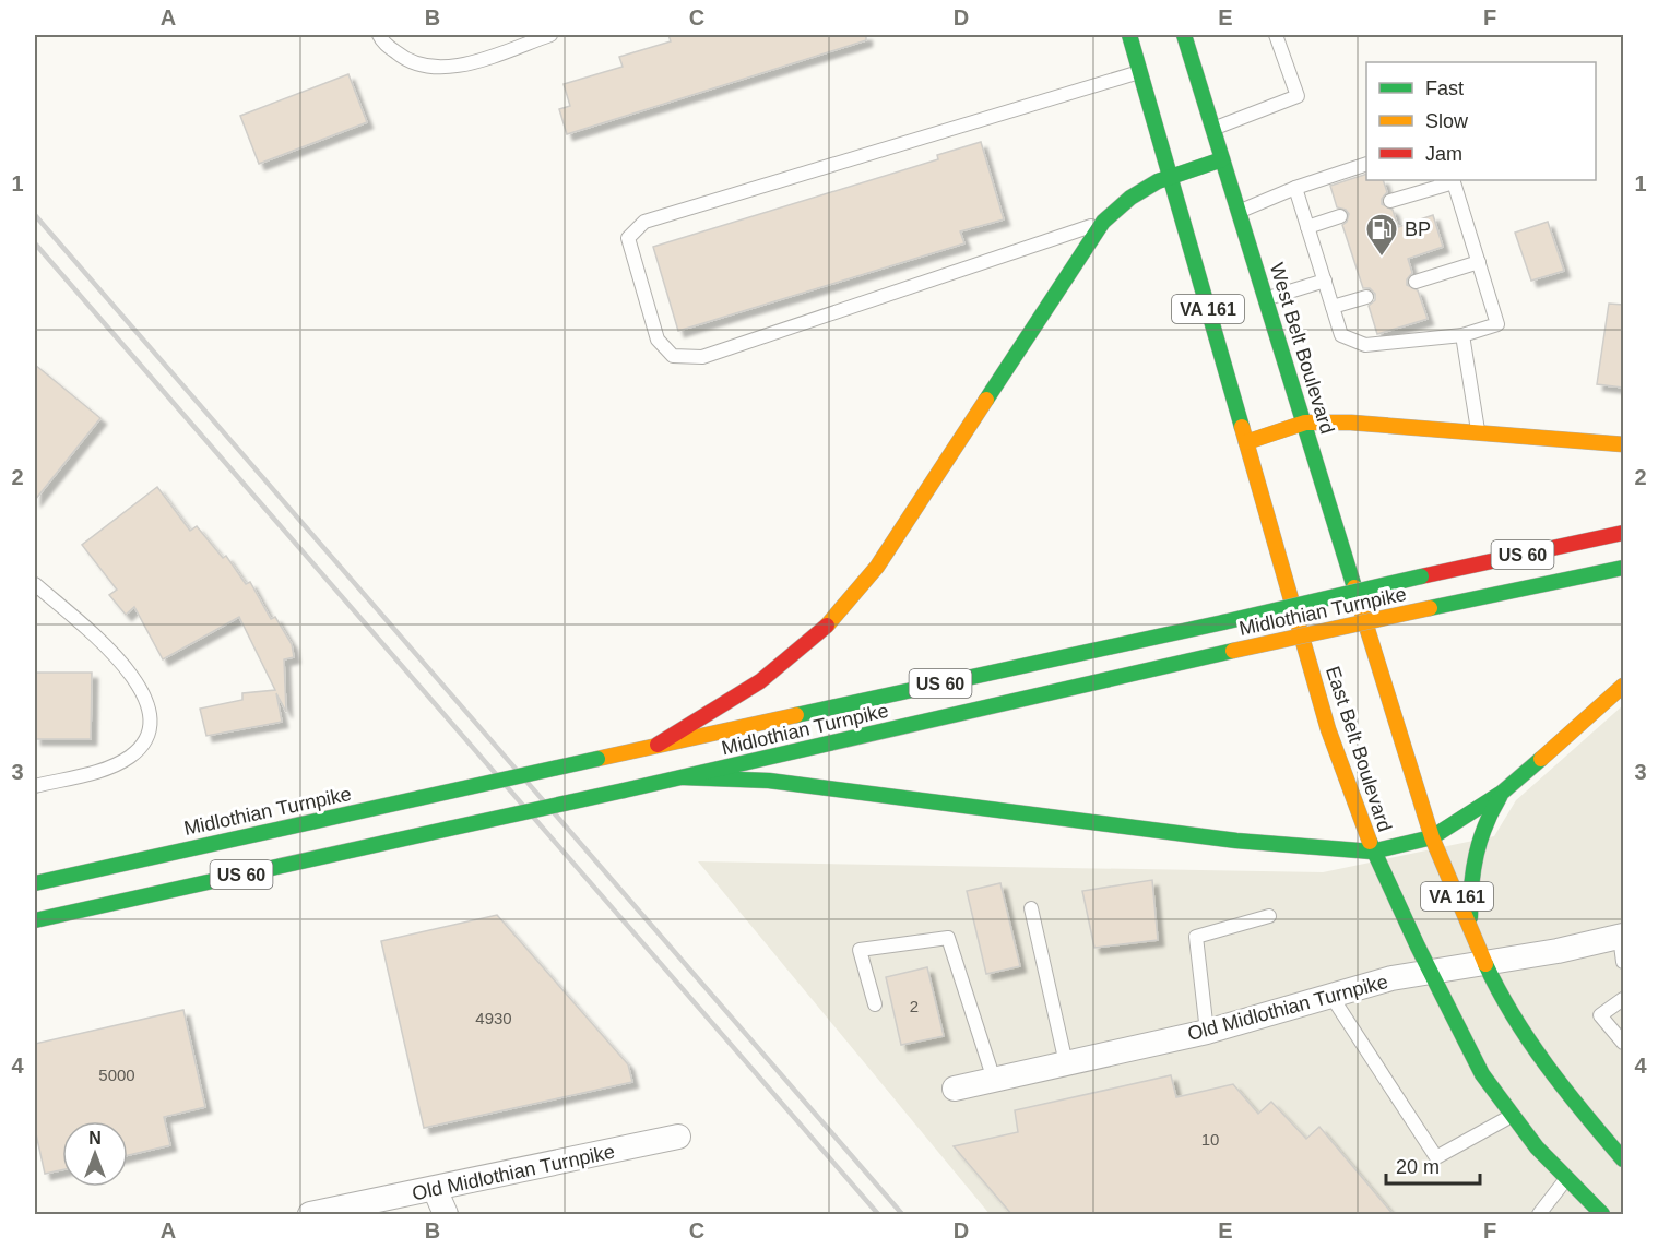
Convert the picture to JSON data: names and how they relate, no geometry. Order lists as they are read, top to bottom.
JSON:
{
  "streets": {
    "main road": [
      "VA 161",
      "West Belt Boulevard",
      "US 60",
      "Midlothian Turnpike",
      "East Belt Boulevard"
    ],
    "street": ["Old Midlothian Turnpike"]
  },
  "crossings": [
    ["VA 161", "West Belt Boulevard"],
    ["VA 161", "East Belt Boulevard"],
    ["VA 161", "Old Midlothian Turnpike"],
    ["East Belt Boulevard", "Old Midlothian Turnpike"]
  ],
  "places": {
    "fuel station": ["BP"]
  },
  "house_numbers": [
    "2",
    "4930",
    "5000",
    "10"
  ],
  "legend": ["Fast", "Slow", "Jam"],
  "scale_bar": "20 m",
  "north": "top",
  "grid": {
    "columns": [
      "A",
      "B",
      "C",
      "D",
      "E",
      "F"
    ],
    "rows": [
      "1",
      "2",
      "3",
      "4"
    ]
  }
}
